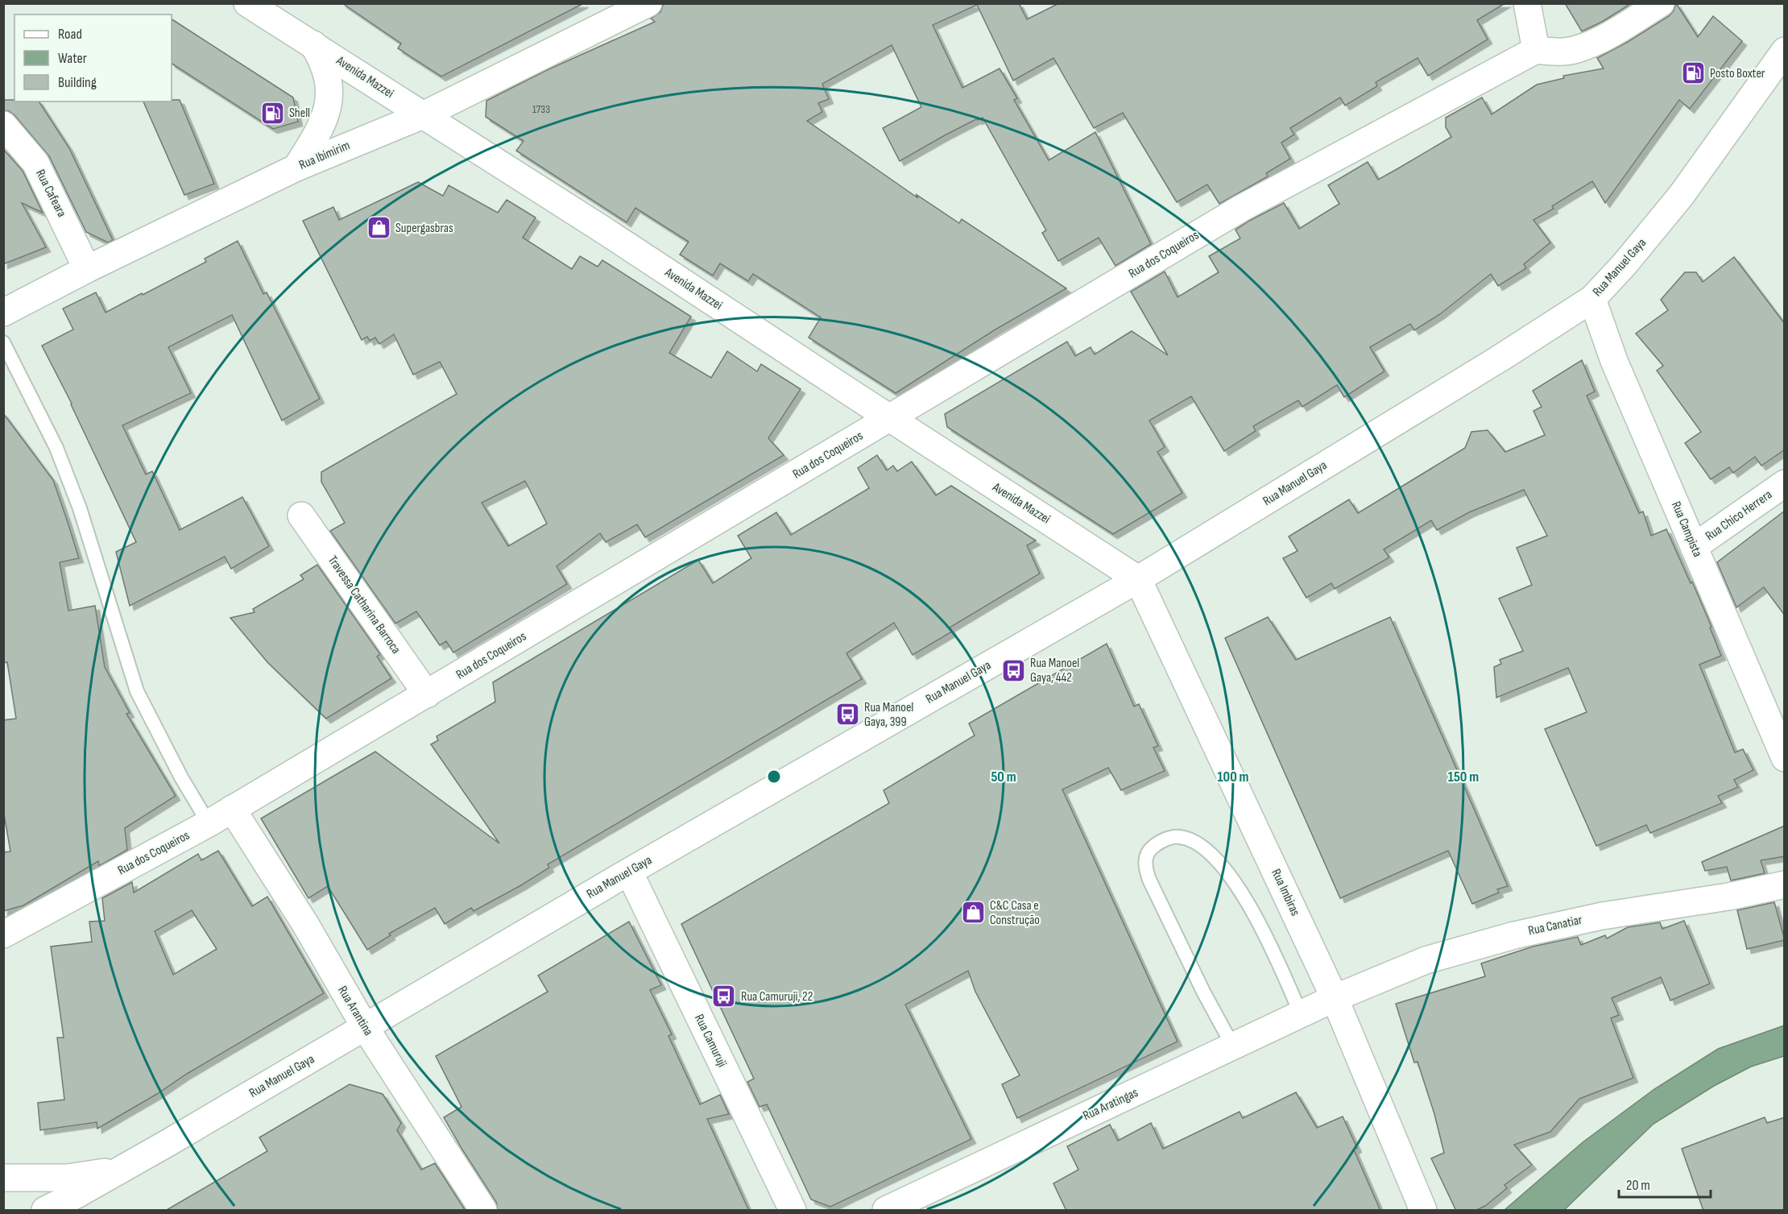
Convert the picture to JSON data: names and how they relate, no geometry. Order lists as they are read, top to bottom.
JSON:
{
  "streets": {
    "street": [
      "Avenida Mazzei",
      "Rua Ibimirim",
      "Rua Cafeara",
      "Rua dos Coqueiros",
      "Rua Manuel Gaya",
      "Rua Chico Herrera",
      "Rua Campista",
      "Travessa Catharina Barroca",
      "Rua Imbiras",
      "Rua Canatiar",
      "Rua Arantina",
      "Rua Camuruji",
      "Rua Aratingas"
    ]
  },
  "crossings": [
    ["Avenida Mazzei", "Rua Ibimirim"],
    ["Avenida Mazzei", "Rua dos Coqueiros"],
    ["Avenida Mazzei", "Rua Manuel Gaya"],
    ["Avenida Mazzei", "Rua Imbiras"],
    ["Rua Ibimirim", "Rua Cafeara"],
    ["Rua dos Coqueiros", "Travessa Catharina Barroca"],
    ["Rua dos Coqueiros", "Rua Arantina"],
    ["Rua Manuel Gaya", "Rua Campista"],
    ["Rua Manuel Gaya", "Rua Imbiras"],
    ["Rua Manuel Gaya", "Rua Arantina"],
    ["Rua Manuel Gaya", "Rua Camuruji"],
    ["Rua Chico Herrera", "Rua Campista"],
    ["Rua Imbiras", "Rua Canatiar"],
    ["Rua Imbiras", "Rua Aratingas"],
    ["Rua Canatiar", "Rua Aratingas"]
  ],
  "places": {
    "fuel station": ["Posto Boxter", "Shell"],
    "shop": ["Supergasbras", "C&C Casa e Construção"],
    "bus stop": ["Rua Manoel Gaya, 442", "Rua Manoel Gaya, 399", "Rua Camuruji, 22"]
  },
  "house_numbers": ["1733"],
  "legend": ["Road", "Water", "Building"],
  "scale_bar": "20 m",
  "rings": ["50 m", "100 m", "150 m"]
}
